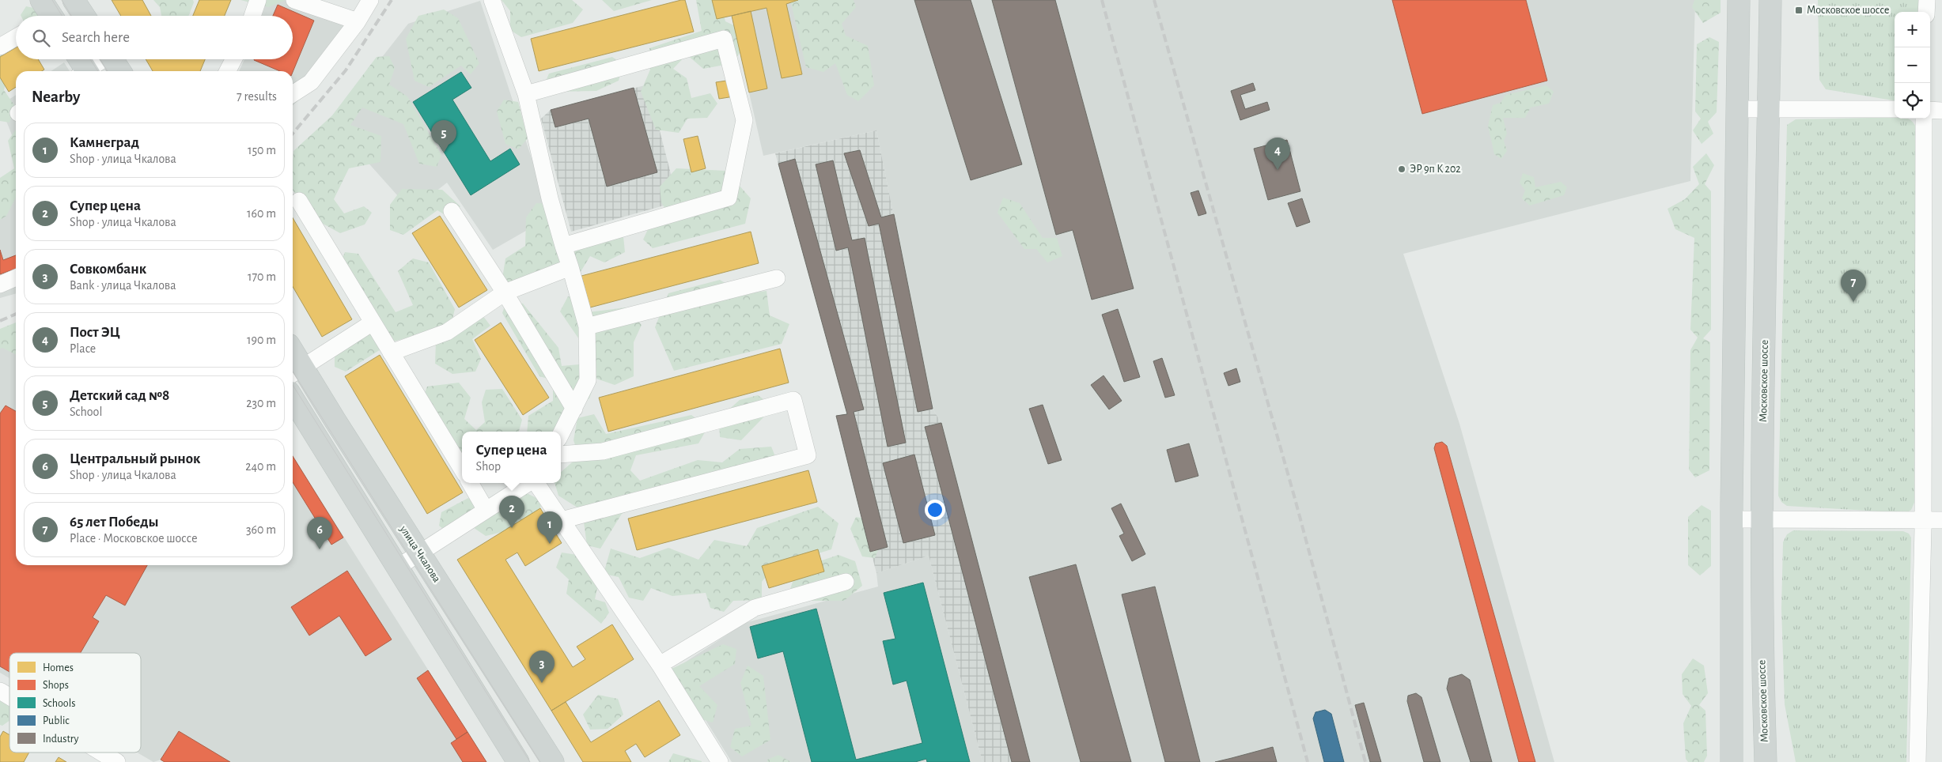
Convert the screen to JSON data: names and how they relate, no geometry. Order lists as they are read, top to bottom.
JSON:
{
  "streets": {
    "main road": ["Московское шоссе", "улица Чкалова"]
  },
  "places": {
    "transit": ["Московское шоссе"],
    "other": ["ЭР 9п К 202"]
  },
  "legend": [
    "Homes",
    "Shops",
    "Schools",
    "Public",
    "Industry"
  ],
  "page": {
    "map_buttons": ["+", "−"],
    "search": "Search here",
    "heading": ["Nearby", "7 results"],
    "pins": [
      "5",
      "4",
      "7",
      "2",
      "1",
      "6",
      "3"
    ],
    "list": [
      {
        "mark": "1",
        "name": "Камнеград",
        "note": "Shop · улица Чкалова",
        "value": "150 m"
      },
      {
        "mark": "2",
        "name": "Супер цена",
        "note": "Shop · улица Чкалова",
        "value": "160 m"
      },
      {
        "mark": "3",
        "name": "Совкомбанк",
        "note": "Bank · улица Чкалова",
        "value": "170 m"
      },
      {
        "mark": "4",
        "name": "Пост ЭЦ",
        "note": "Place",
        "value": "190 m"
      },
      {
        "mark": "5",
        "name": "Детский сад №8",
        "note": "School",
        "value": "230 m"
      },
      {
        "mark": "6",
        "name": "Центральный рынок",
        "note": "Shop · улица Чкалова",
        "value": "240 m"
      },
      {
        "mark": "7",
        "name": "65 лет Победы",
        "note": "Place · Московское шоссе",
        "value": "360 m"
      }
    ],
    "popup": ["Супер цена", "Shop"]
  }
}
